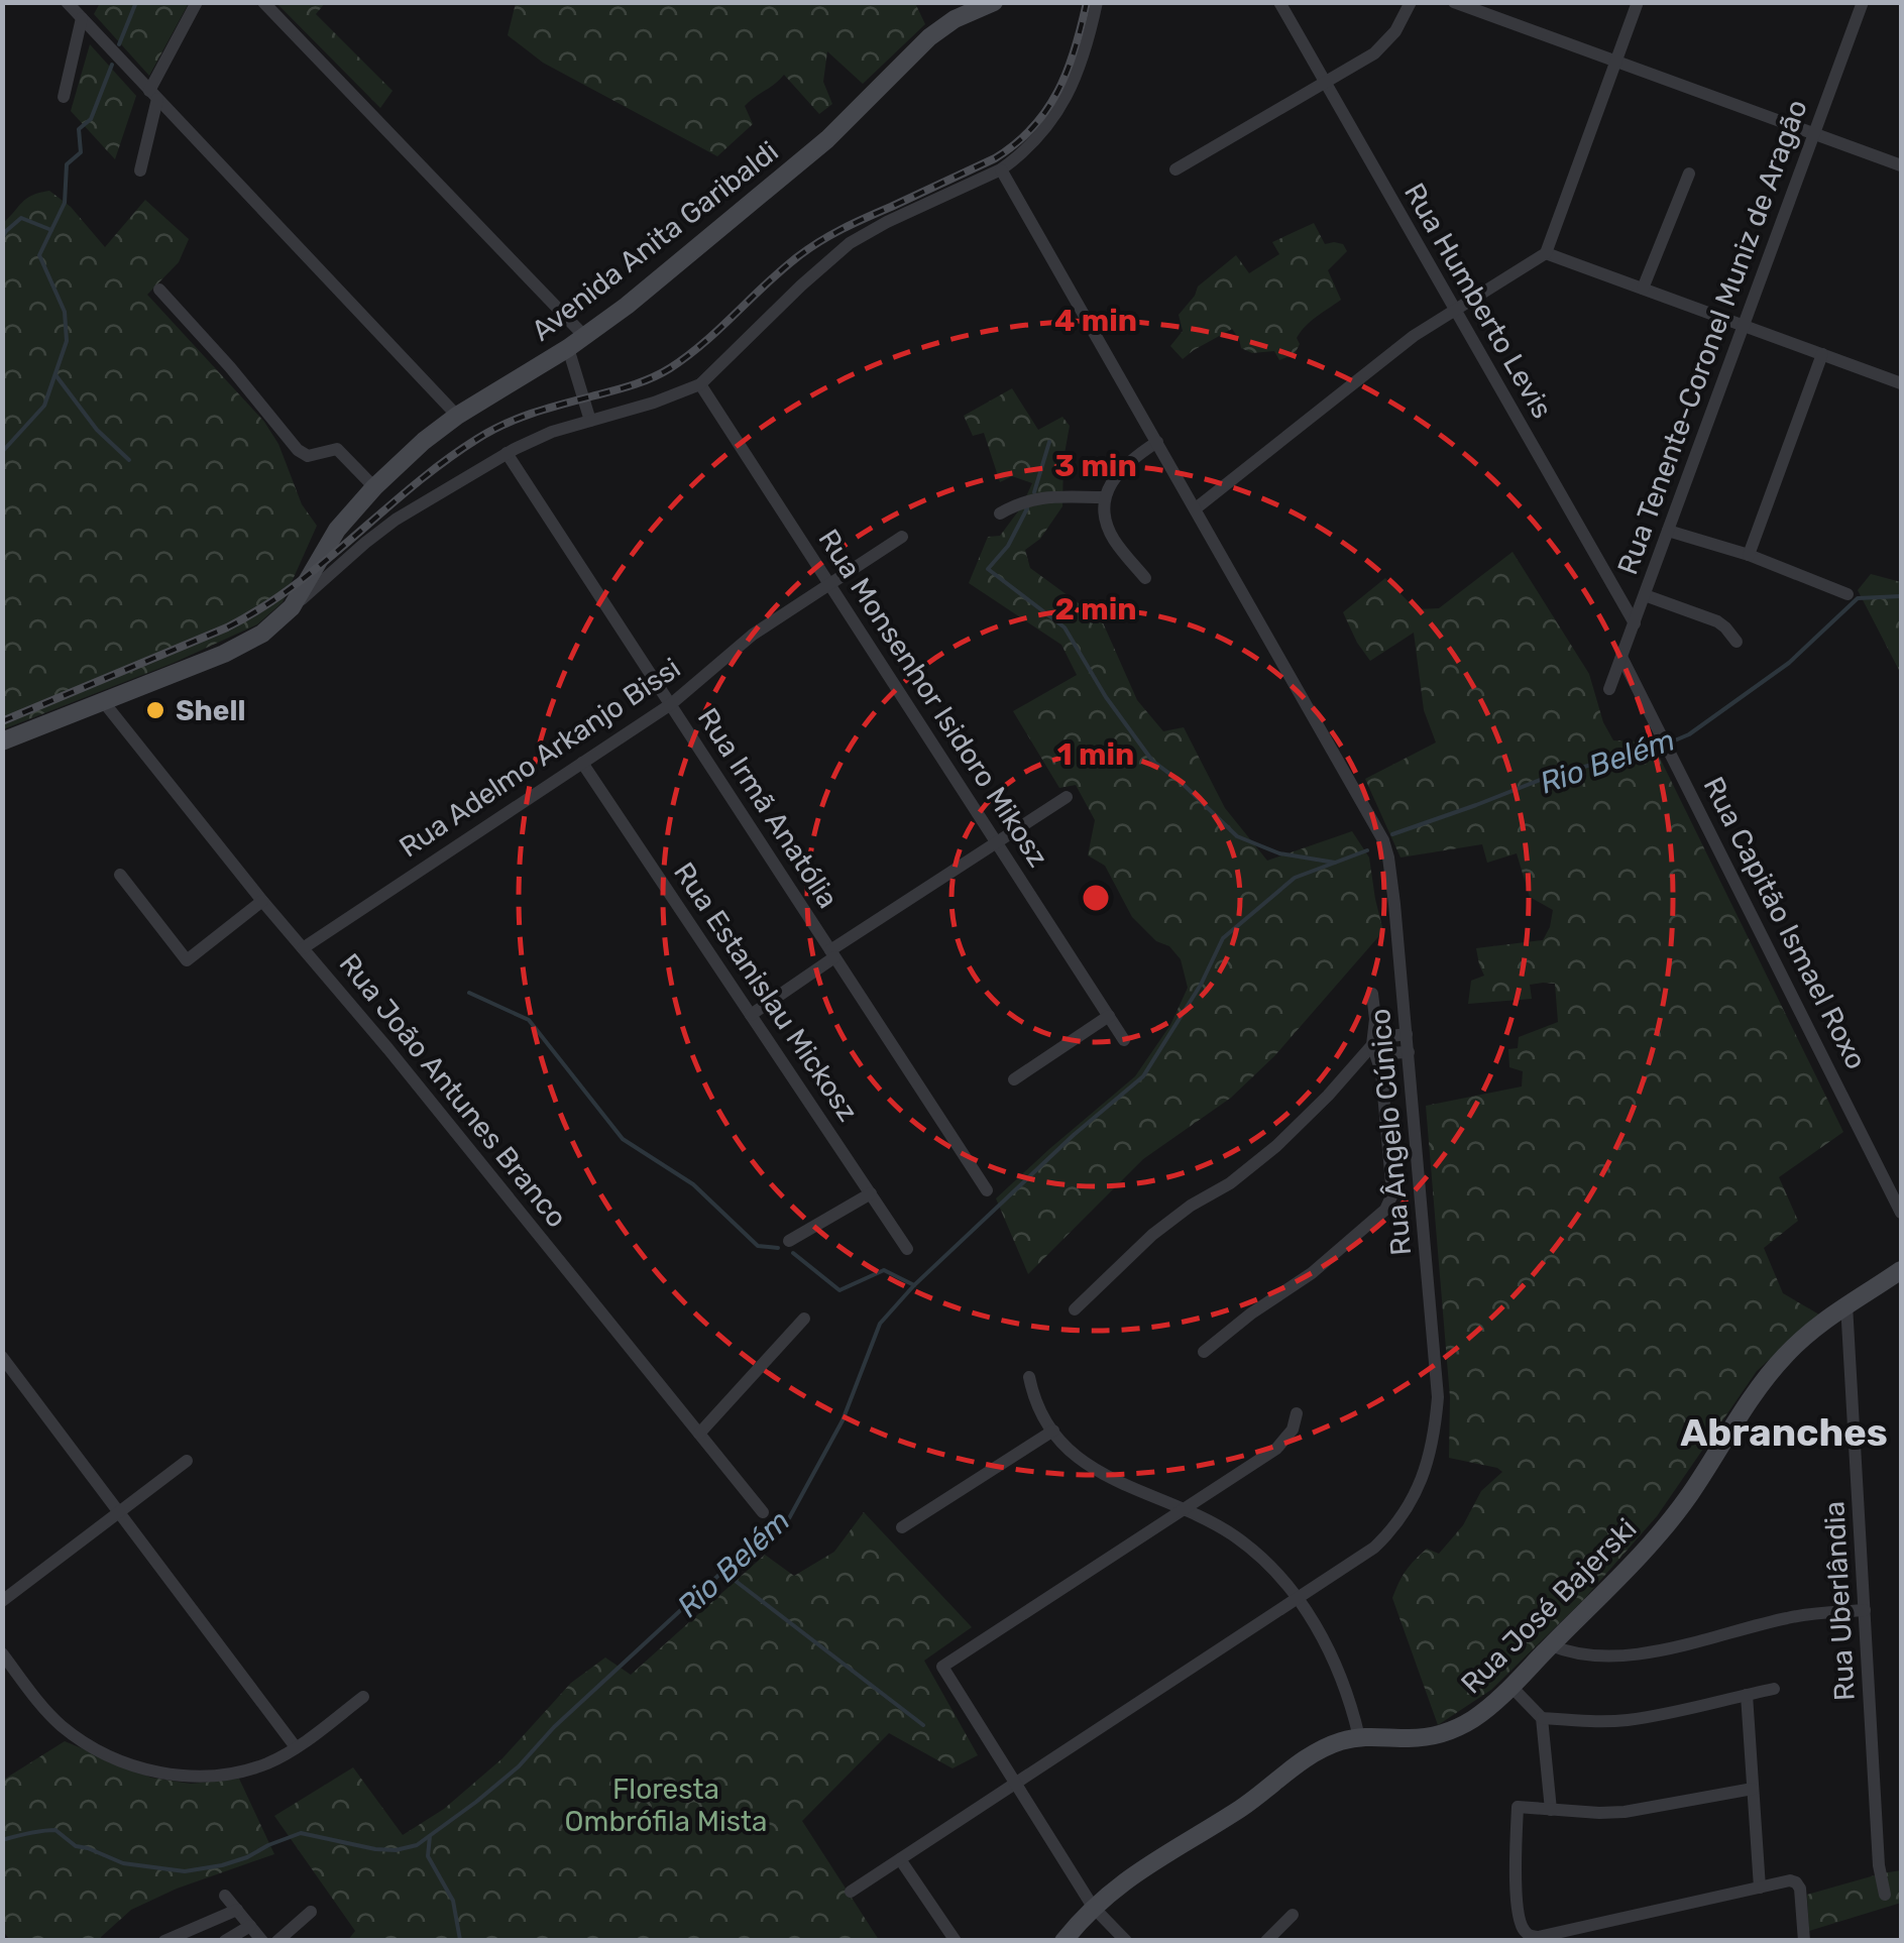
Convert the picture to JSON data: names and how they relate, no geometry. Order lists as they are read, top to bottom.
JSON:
{
  "streets": {
    "main road": ["Avenida Anita Garibaldi", "Rua José Bajerski"],
    "street": [
      "Rua Humberto Levis",
      "Rua Tenente-Coronel Muniz de Aragão",
      "Rua Monsenhor Isidoro Mikosz",
      "Rua Adelmo Arkanjo Bissi",
      "Rua Irmã Anatólia",
      "Rua Capitão Ismael Roxo",
      "Rua Estanislau Mickosz",
      "Rua João Antunes Branco",
      "Rua Ângelo Cúnico",
      "Rua Uberlândia"
    ]
  },
  "crossings": [
    ["Avenida Anita Garibaldi", "Rua João Antunes Branco"],
    ["Rua Humberto Levis", "Rua Tenente-Coronel Muniz de Aragão"],
    ["Rua Tenente-Coronel Muniz de Aragão", "Rua Capitão Ismael Roxo"],
    ["Rua Monsenhor Isidoro Mikosz", "Rua Adelmo Arkanjo Bissi"],
    ["Rua Adelmo Arkanjo Bissi", "Rua Irmã Anatólia"],
    ["Rua Adelmo Arkanjo Bissi", "Rua Estanislau Mickosz"],
    ["Rua Adelmo Arkanjo Bissi", "Rua João Antunes Branco"],
    ["Rua Uberlândia", "Rua José Bajerski"]
  ],
  "districts": ["Abranches"],
  "water": ["Rio Belém"],
  "parks": ["Floresta Ombrófila Mista"],
  "places": ["Shell"],
  "rings": [
    "4 min",
    "3 min",
    "2 min",
    "1 min"
  ]
}
